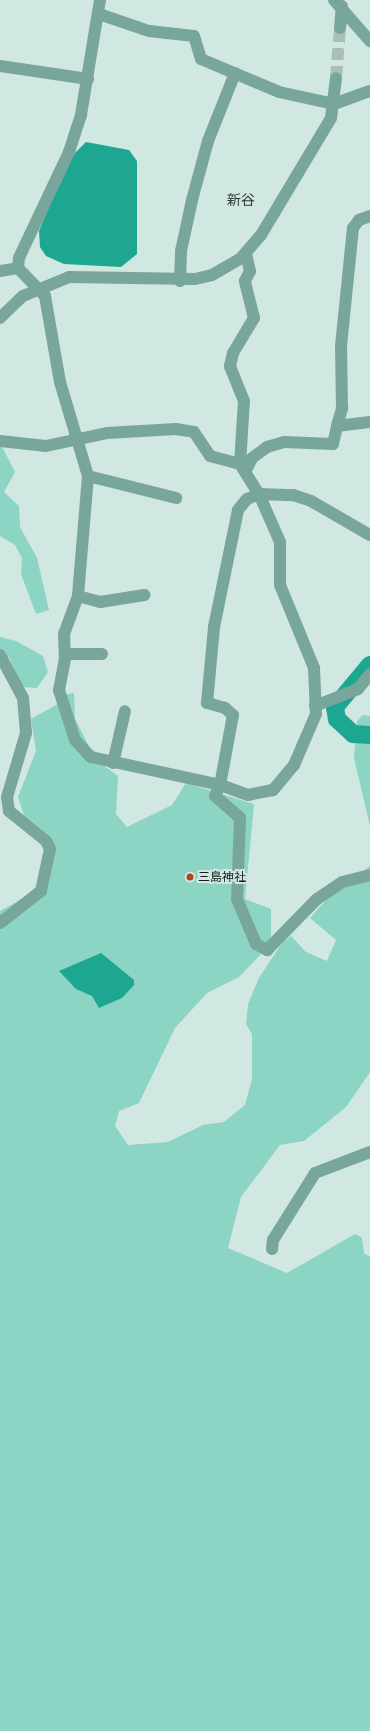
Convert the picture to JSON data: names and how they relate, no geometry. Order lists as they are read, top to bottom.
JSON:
{
  "districts": ["新谷"],
  "places": ["三島神社"]
}
